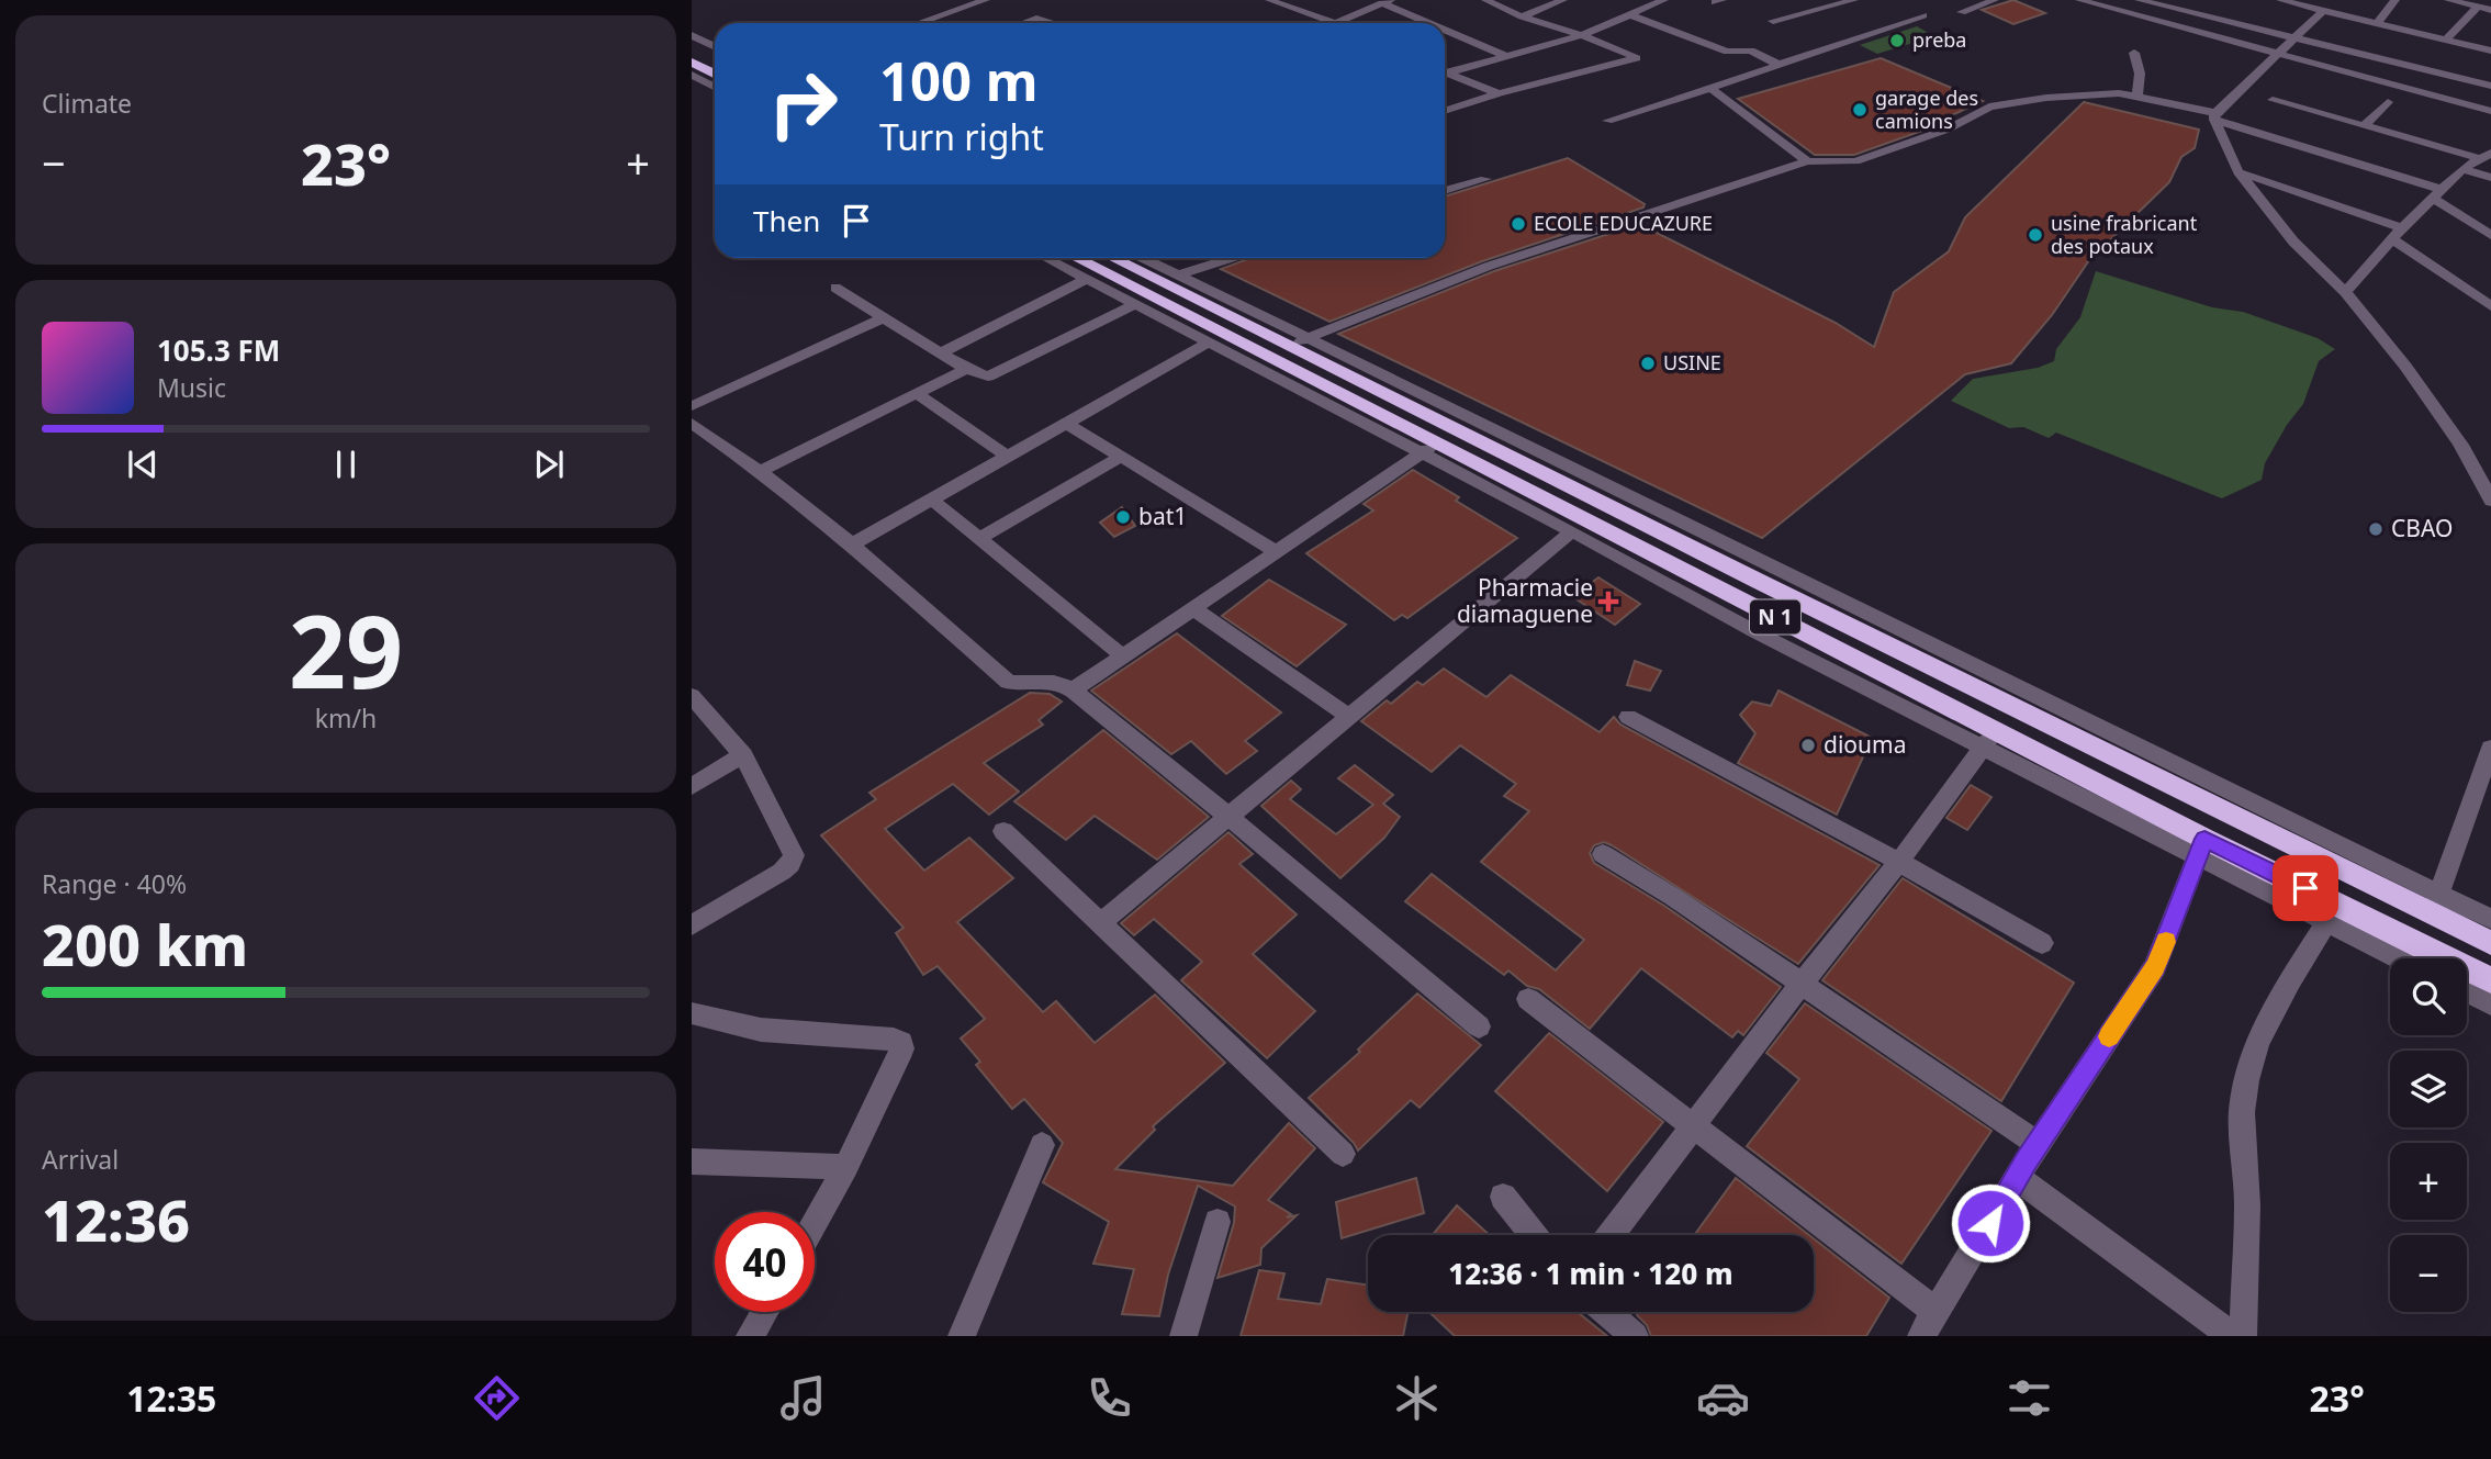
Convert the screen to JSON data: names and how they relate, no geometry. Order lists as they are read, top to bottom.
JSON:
{
  "streets": {
    "highway": ["N 1"]
  },
  "places": {
    "other": [
      "preba",
      "garage des camions",
      "ECOLE EDUCAZURE",
      "usine frabricant des potaux",
      "USINE",
      "bat1",
      "CBAO",
      "diouma"
    ],
    "health": ["Pharmacie diamaguene"]
  },
  "page": {
    "tile": [
      "Climate",
      ["29", "km/h"],
      ["Range · 40%", "200 km"],
      ["Arrival", "12:36"]
    ],
    "turn": ["100 m", "Turn right"],
    "heat": ["−", "23°", "+"],
    "then": "Then",
    "song": ["105.3 FM", "Music"],
    "map_buttons": ["+", "−"],
    "limit": "40",
    "trip": "12:36 · 1 min · 120 m",
    "tabs": ["12:35", "23°"]
  }
}
